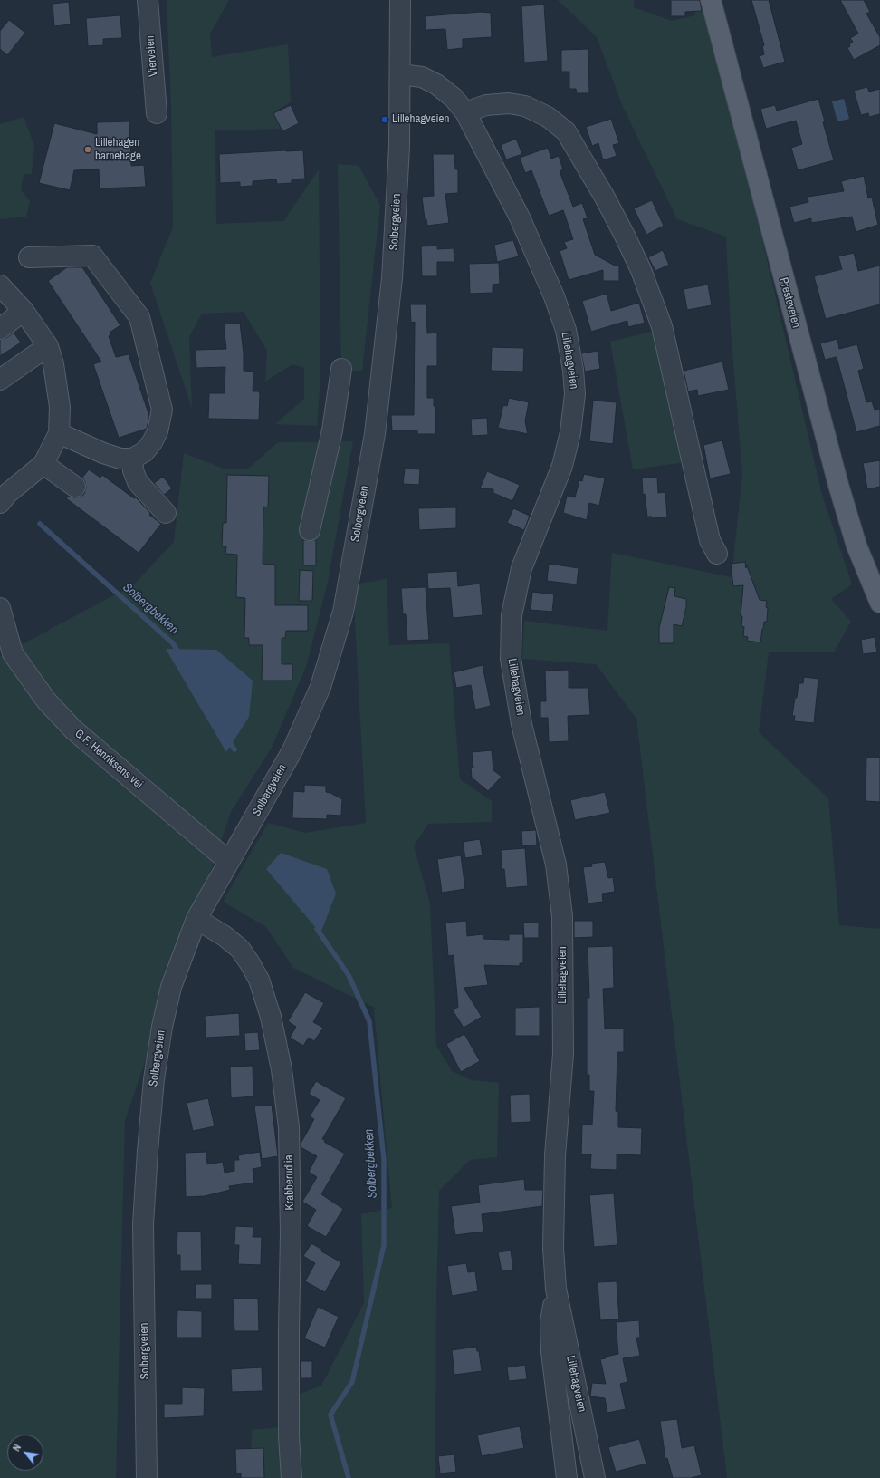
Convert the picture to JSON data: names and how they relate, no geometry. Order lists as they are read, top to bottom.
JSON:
{
  "streets": {
    "main road": ["Presteveien"],
    "street": [
      "Vierveien",
      "Solbergveien",
      "Lillehagveien",
      "G.F. Henriksens vei",
      "Krabberudlia"
    ]
  },
  "crossings": [
    ["Solbergveien", "Lillehagveien"],
    ["Solbergveien", "G.F. Henriksens vei"],
    ["Solbergveien", "Krabberudlia"]
  ],
  "water": ["Solbergbekken"],
  "places": ["Lillehagveien", "Lillehagen barnehage"],
  "north": "top left"
}
